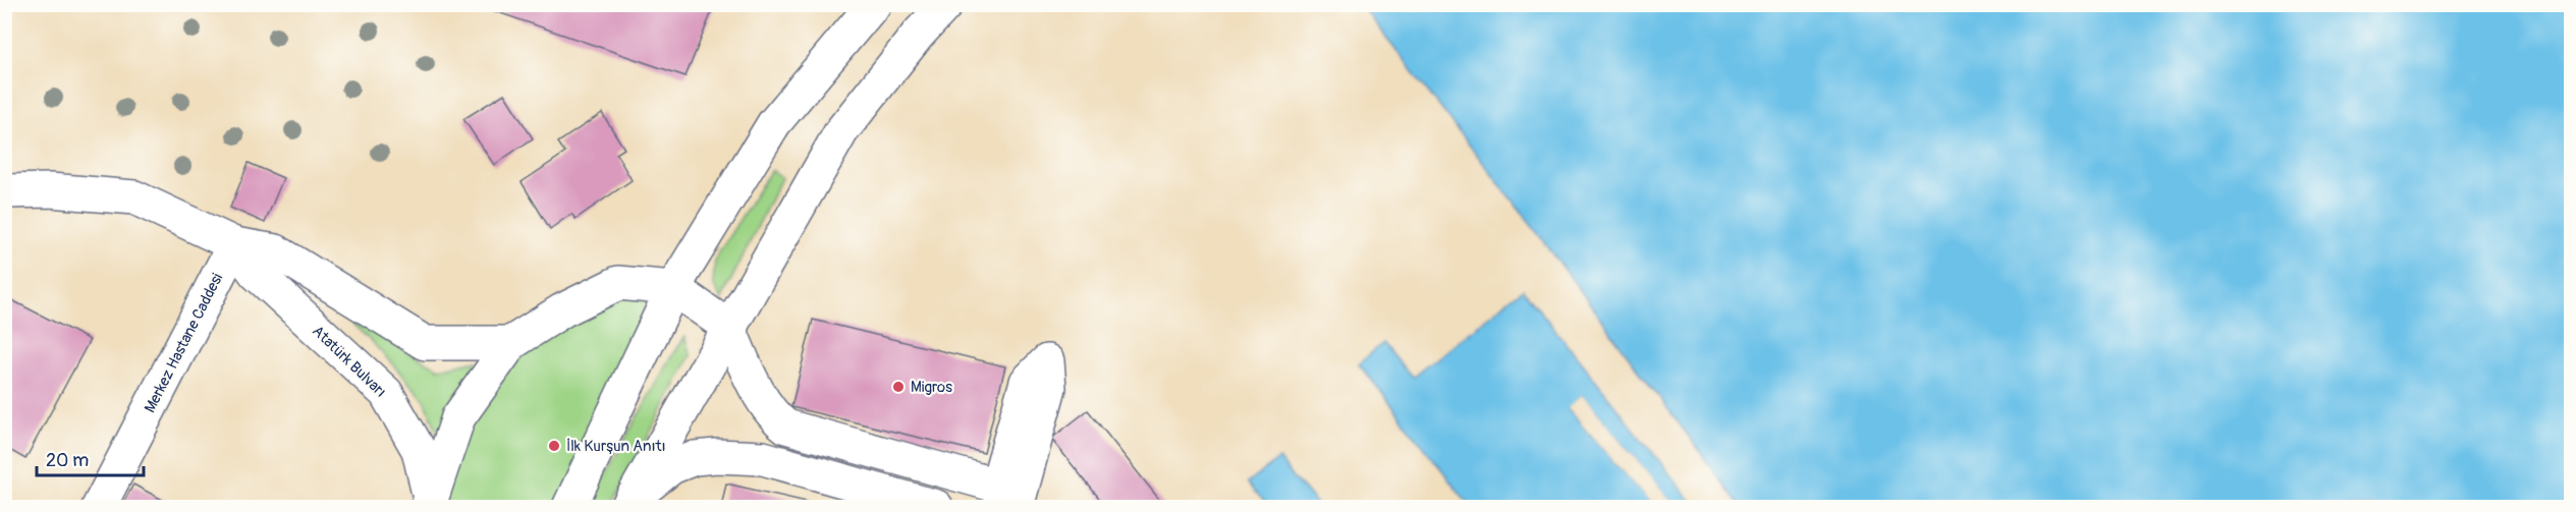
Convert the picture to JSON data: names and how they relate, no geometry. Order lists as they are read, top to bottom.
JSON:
{
  "streets": {
    "main road": ["Merkez Hastane Caddesi", "Atatürk Bulvarı"]
  },
  "crossings": [
    ["Merkez Hastane Caddesi", "Atatürk Bulvarı"]
  ],
  "places": ["Migros", "İlk Kurşun Anıtı"],
  "scale_bar": "20 m"
}
